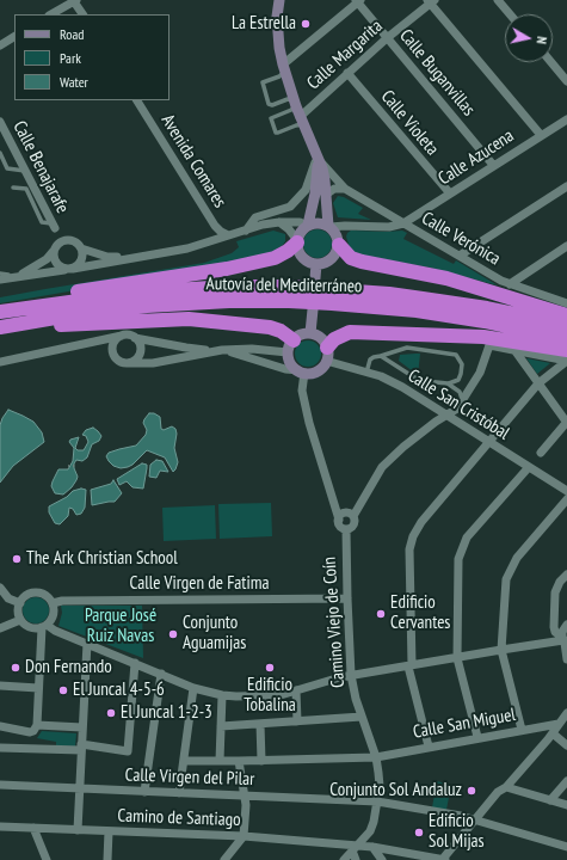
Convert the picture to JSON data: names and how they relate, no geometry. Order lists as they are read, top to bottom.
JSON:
{
  "streets": {
    "highway": ["Autovía del Mediterráneo"],
    "street": [
      "Calle Margarita",
      "Calle Buganvillas",
      "Calle Violeta",
      "Calle Azucena",
      "Avenida Comares",
      "Calle Benajarafe",
      "Calle Verónica",
      "Calle San Cristóbal",
      "Calle Virgen de Fatima",
      "Camino Viejo de Coín",
      "Calle San Miguel",
      "Calle Virgen del Pilar",
      "Camino de Santiago"
    ]
  },
  "crossings": [
    ["Calle Margarita", "Calle Buganvillas"],
    ["Calle Margarita", "Calle Violeta"],
    ["Calle Buganvillas", "Calle Azucena"],
    ["Calle Violeta", "Calle Azucena"],
    ["Calle Azucena", "Calle Verónica"],
    ["Calle Virgen de Fatima", "Camino Viejo de Coín"],
    ["Camino Viejo de Coín", "Calle San Miguel"],
    ["Camino Viejo de Coín", "Calle Virgen del Pilar"],
    ["Camino Viejo de Coín", "Camino de Santiago"]
  ],
  "parks": ["Parque José Ruiz Navas"],
  "places": [
    "La Estrella",
    "The Ark Christian School",
    "Edificio Cervantes",
    "Conjunto Aguamijas",
    "Don Fernando",
    "Edificio Tobalina",
    "El Juncal 4-5-6",
    "El Juncal 1-2-3",
    "Conjunto Sol Andaluz",
    "Edificio Sol Mijas"
  ],
  "legend": ["Road", "Park", "Water"],
  "north": "right"
}
